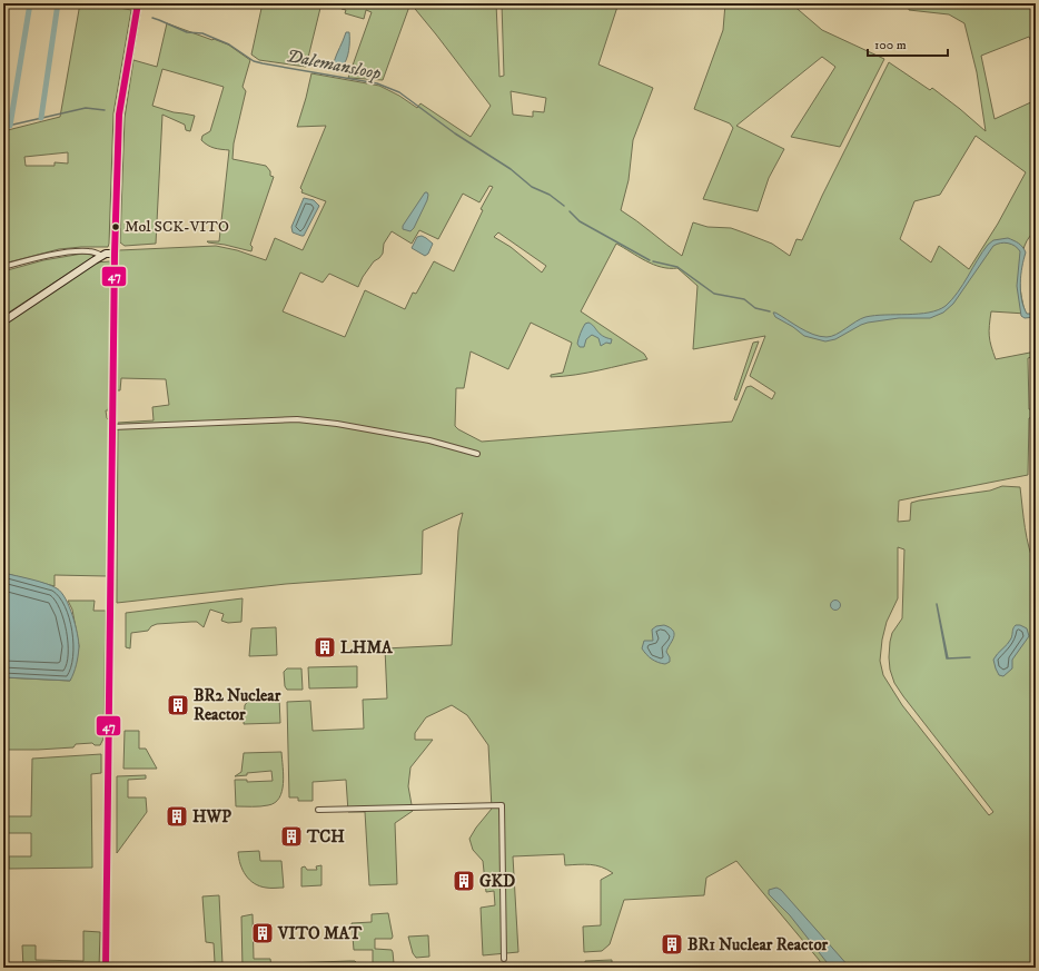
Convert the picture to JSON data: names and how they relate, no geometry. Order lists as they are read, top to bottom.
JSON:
{
  "water": ["Dalemansloop"],
  "places": {
    "other": ["Mol SCK-VITO"],
    "building": [
      "LHMA",
      "BR2 Nuclear Reactor",
      "HWP",
      "TCH",
      "GKD",
      "VITO MAT",
      "BR1 Nuclear Reactor"
    ]
  },
  "lines": ["transit line 47"],
  "scale_bar": "100 m"
}
